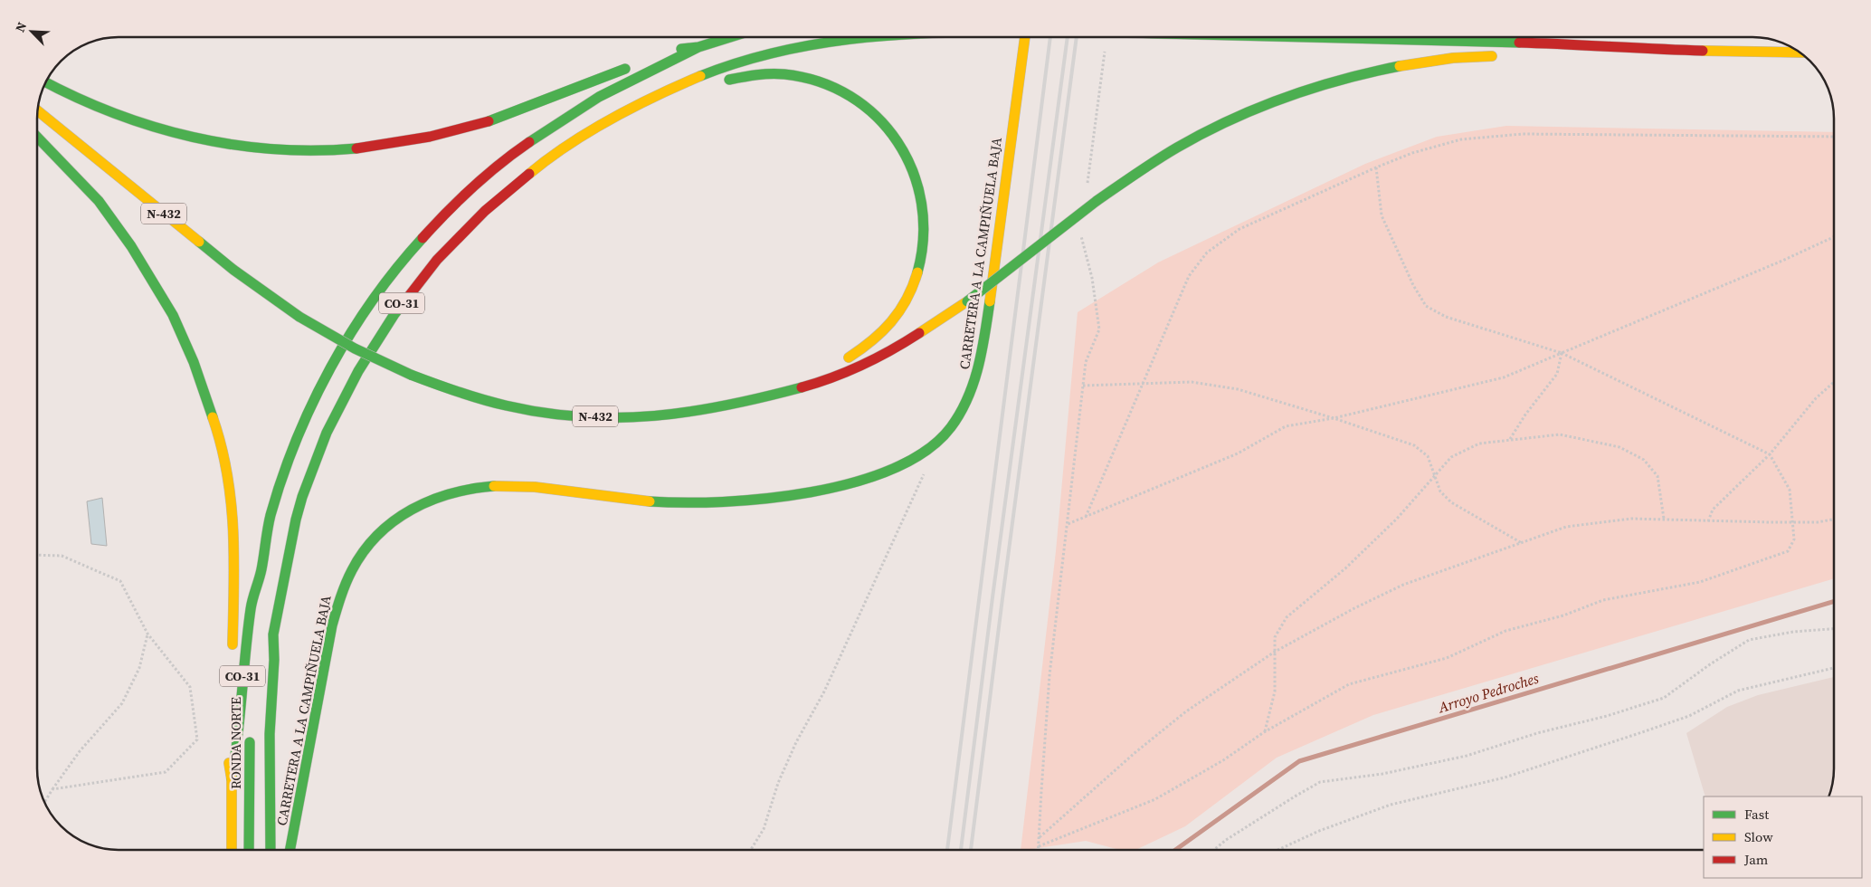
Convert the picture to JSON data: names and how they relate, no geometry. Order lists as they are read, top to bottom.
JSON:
{
  "streets": {
    "main road": [
      "N-432",
      "CARRETERA A LA CAMPIÑUELA BAJA",
      "CO-31",
      "RONDA NORTE"
    ]
  },
  "crossings": [
    ["CO-31", "RONDA NORTE"]
  ],
  "water": ["Arroyo Pedroches"],
  "legend": ["Fast", "Slow", "Jam"],
  "north": "top left"
}
